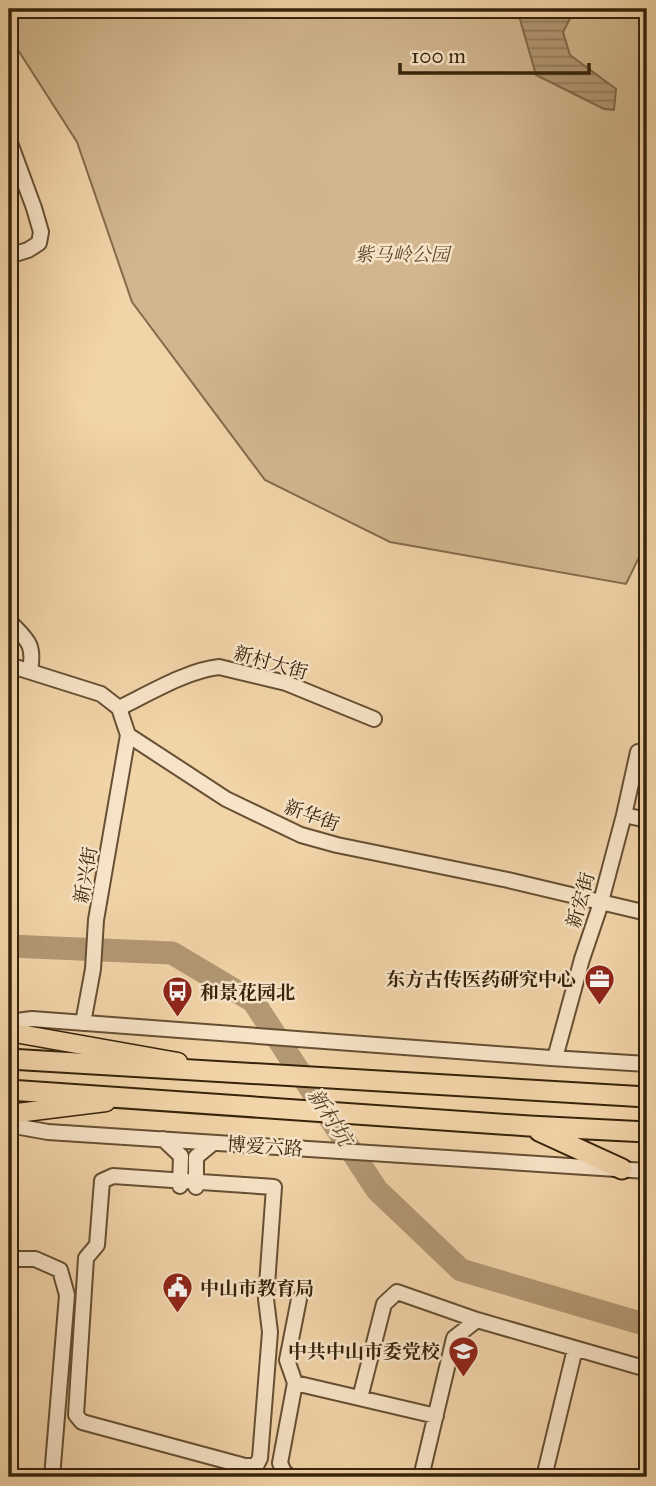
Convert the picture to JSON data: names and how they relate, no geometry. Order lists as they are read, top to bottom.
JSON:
{
  "streets": {
    "highway": ["博爱六路"],
    "street": [
      "新村大街",
      "新华街",
      "新兴街",
      "新宏街"
    ]
  },
  "crossings": [
    ["新华街", "新兴街"],
    ["新华街", "新宏街"]
  ],
  "water": ["新村坑"],
  "parks": ["紫马岭公园"],
  "places": {
    "office": ["东方古传医药研究中心"],
    "bus stop": ["和景花园北"],
    "public building": ["中山市教育局"],
    "school or university": ["中共中山市委党校"]
  },
  "scale_bar": "100 m"
}
